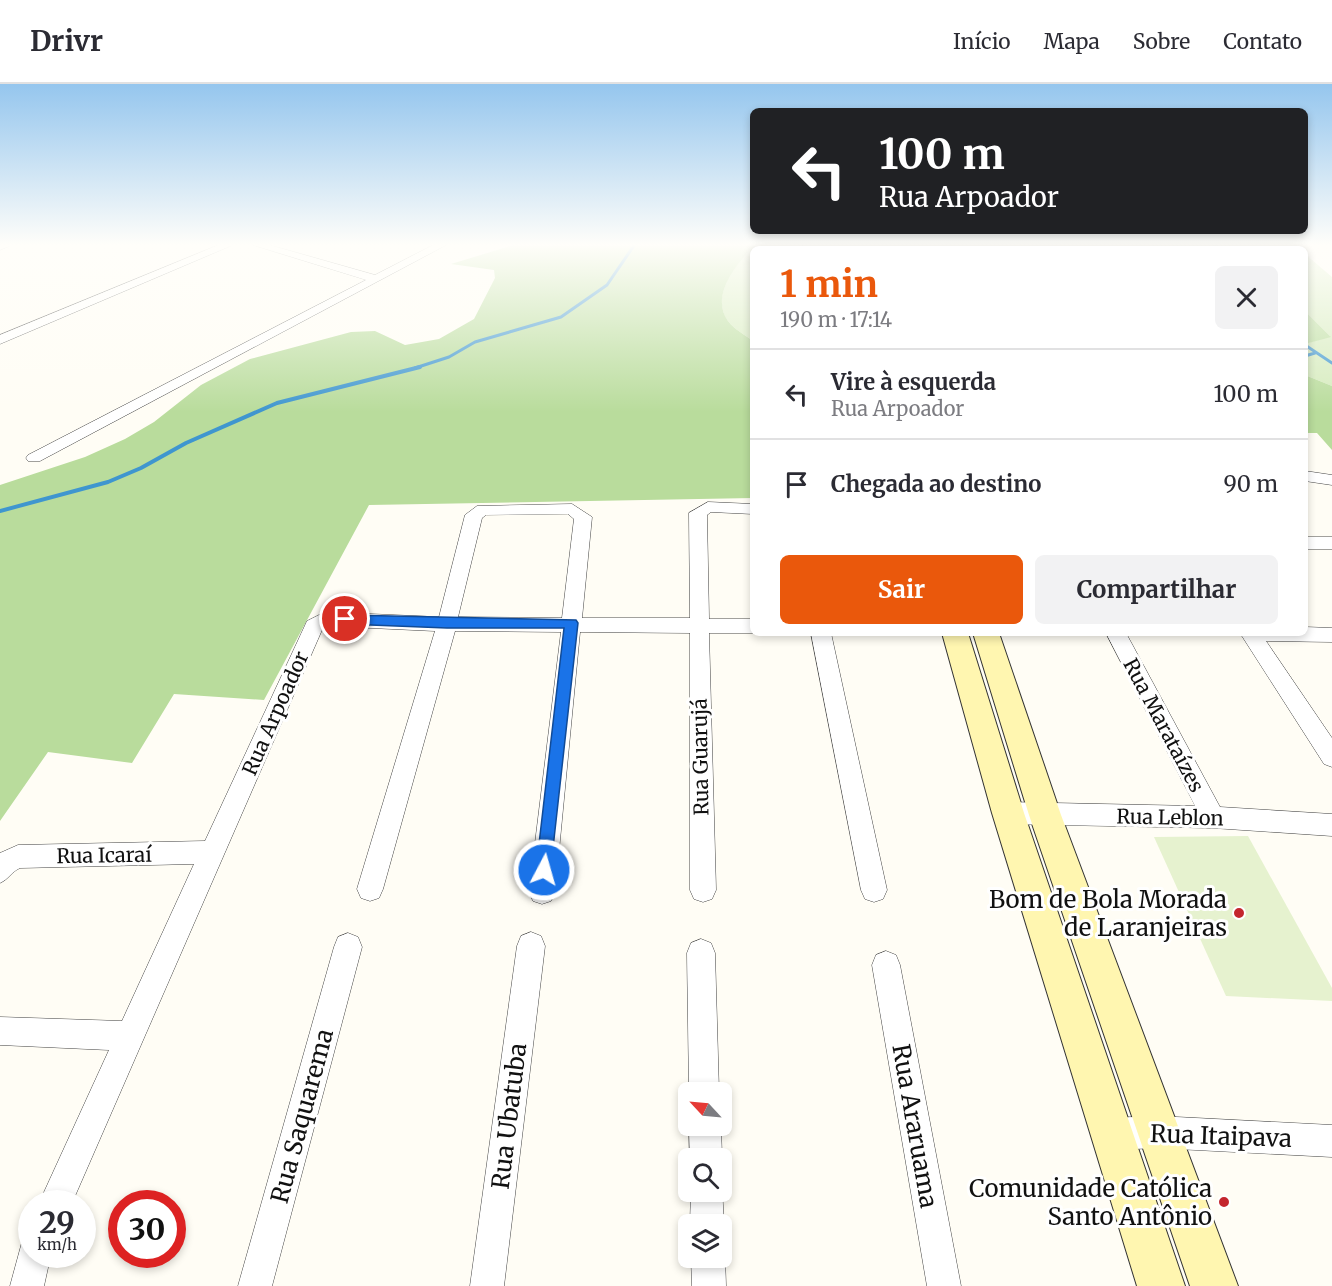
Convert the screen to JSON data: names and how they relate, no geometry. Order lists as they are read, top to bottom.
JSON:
{
  "streets": {
    "street": [
      "Rua Arpoador",
      "Rua Marataízes",
      "Rua Guarujá",
      "Rua Leblon",
      "Rua Icaraí",
      "Rua Saquarema",
      "Rua Ubatuba",
      "Rua Araruama",
      "Rua Itaipava"
    ]
  },
  "crossings": [
    ["Rua Arpoador", "Rua Guarujá"],
    ["Rua Arpoador", "Rua Icaraí"],
    ["Rua Marataízes", "Rua Leblon"]
  ],
  "places": ["Bom de Bola Morada de Laranjeiras", "Comunidade Católica Santo Antônio"],
  "north": "top left",
  "page": {
    "header": "Drivr",
    "nav": [
      "Início",
      "Mapa",
      "Sobre",
      "Contato"
    ],
    "turn": ["100 m", "Rua Arpoador"],
    "heading": ["1 min", "190 m · 17:14"],
    "list": [
      {
        "name": "Vire à esquerda",
        "note": "Rua Arpoador",
        "value": "100 m"
      },
      {
        "name": "Chegada ao destino",
        "value": "90 m"
      }
    ],
    "buttons": ["Sair", "Compartilhar"],
    "speed": "29 km/h",
    "limit": "30"
  }
}
